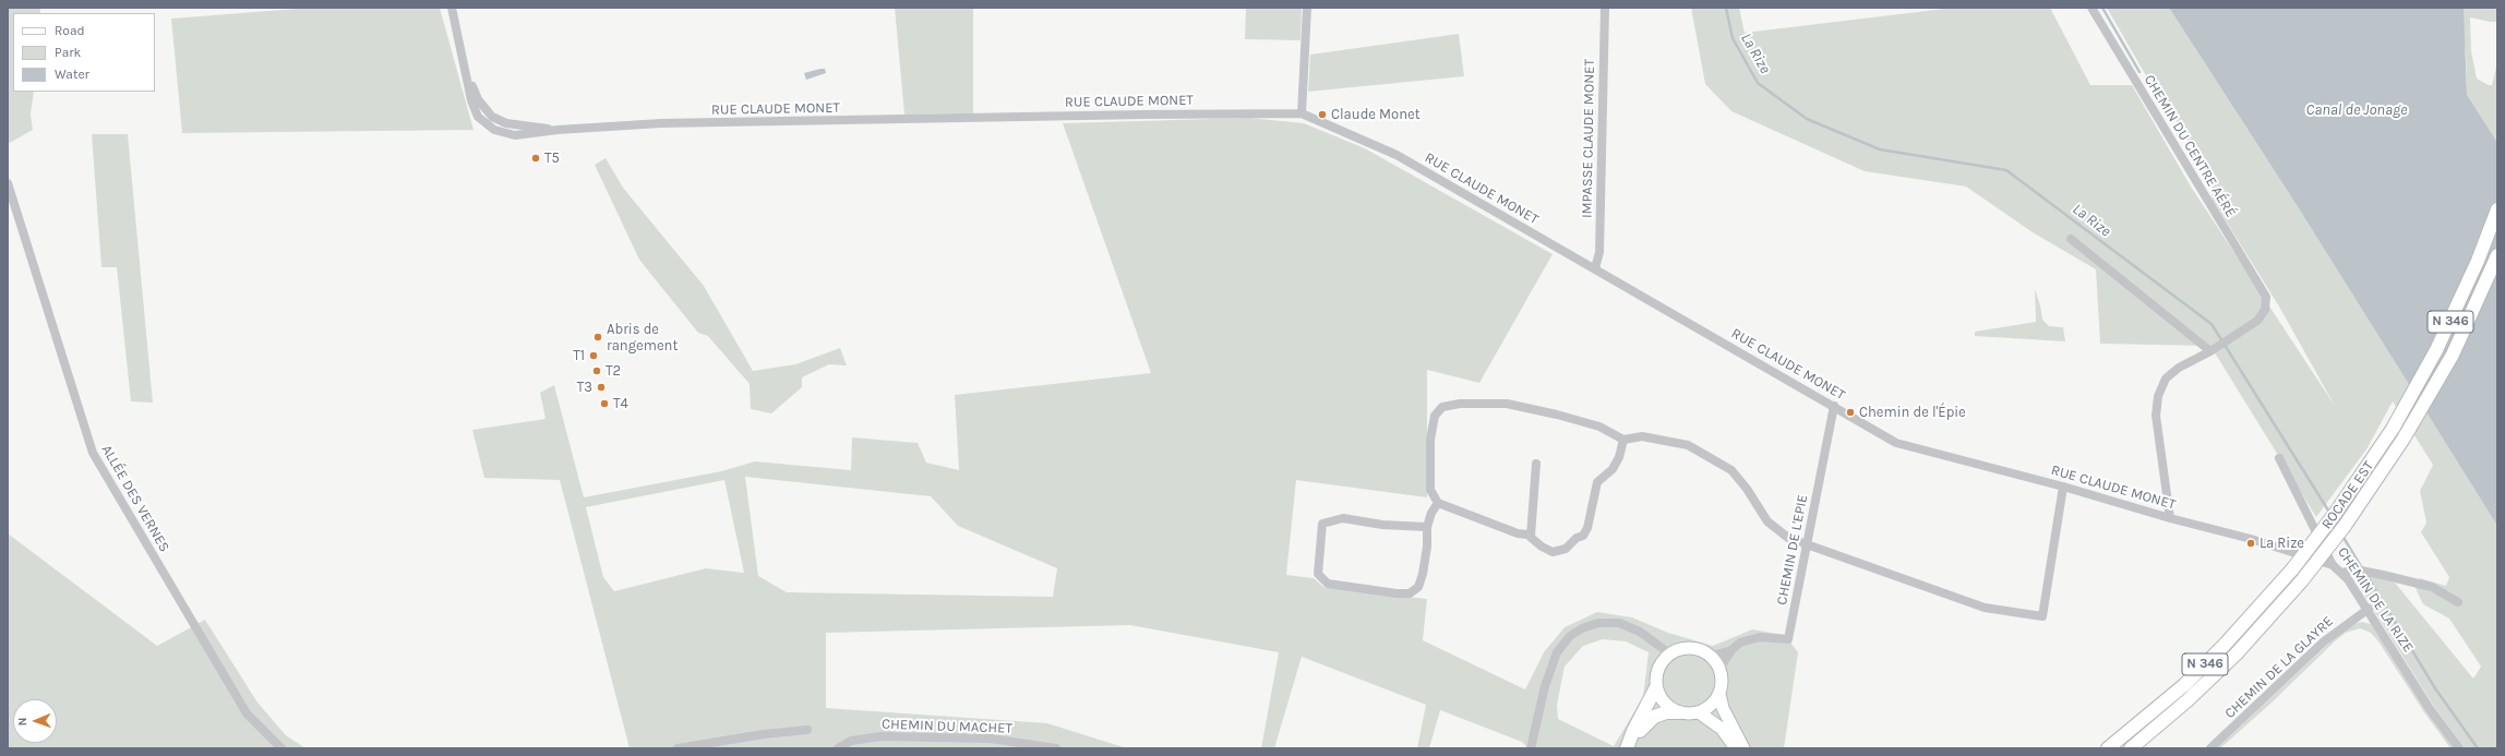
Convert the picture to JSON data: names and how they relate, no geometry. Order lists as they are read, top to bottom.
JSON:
{
  "streets": {
    "highway": ["N 346", "ROCADE EST"],
    "street": [
      "RUE CLAUDE MONET",
      "IMPASSE CLAUDE MONET",
      "CHEMIN DU CENTRE AÉRÉ",
      "ALLÉE DES VERNES",
      "CHEMIN DE L'EPIE",
      "CHEMIN DE LA RIZE",
      "CHEMIN DE LA GLAYRE",
      "CHEMIN DU MACHET"
    ]
  },
  "crossings": [
    ["RUE CLAUDE MONET", "IMPASSE CLAUDE MONET"],
    ["RUE CLAUDE MONET", "CHEMIN DE L'EPIE"],
    ["RUE CLAUDE MONET", "CHEMIN DE LA RIZE"],
    ["CHEMIN DE LA RIZE", "CHEMIN DE LA GLAYRE"]
  ],
  "water": ["La Rize", "Canal de Jonage"],
  "places": [
    "Claude Monet",
    "T5",
    "Abris de rangement",
    "T1",
    "T2",
    "T3",
    "T4",
    "Chemin de l'Épie",
    "La Rize"
  ],
  "legend": ["Road", "Park", "Water"],
  "north": "left"
}
